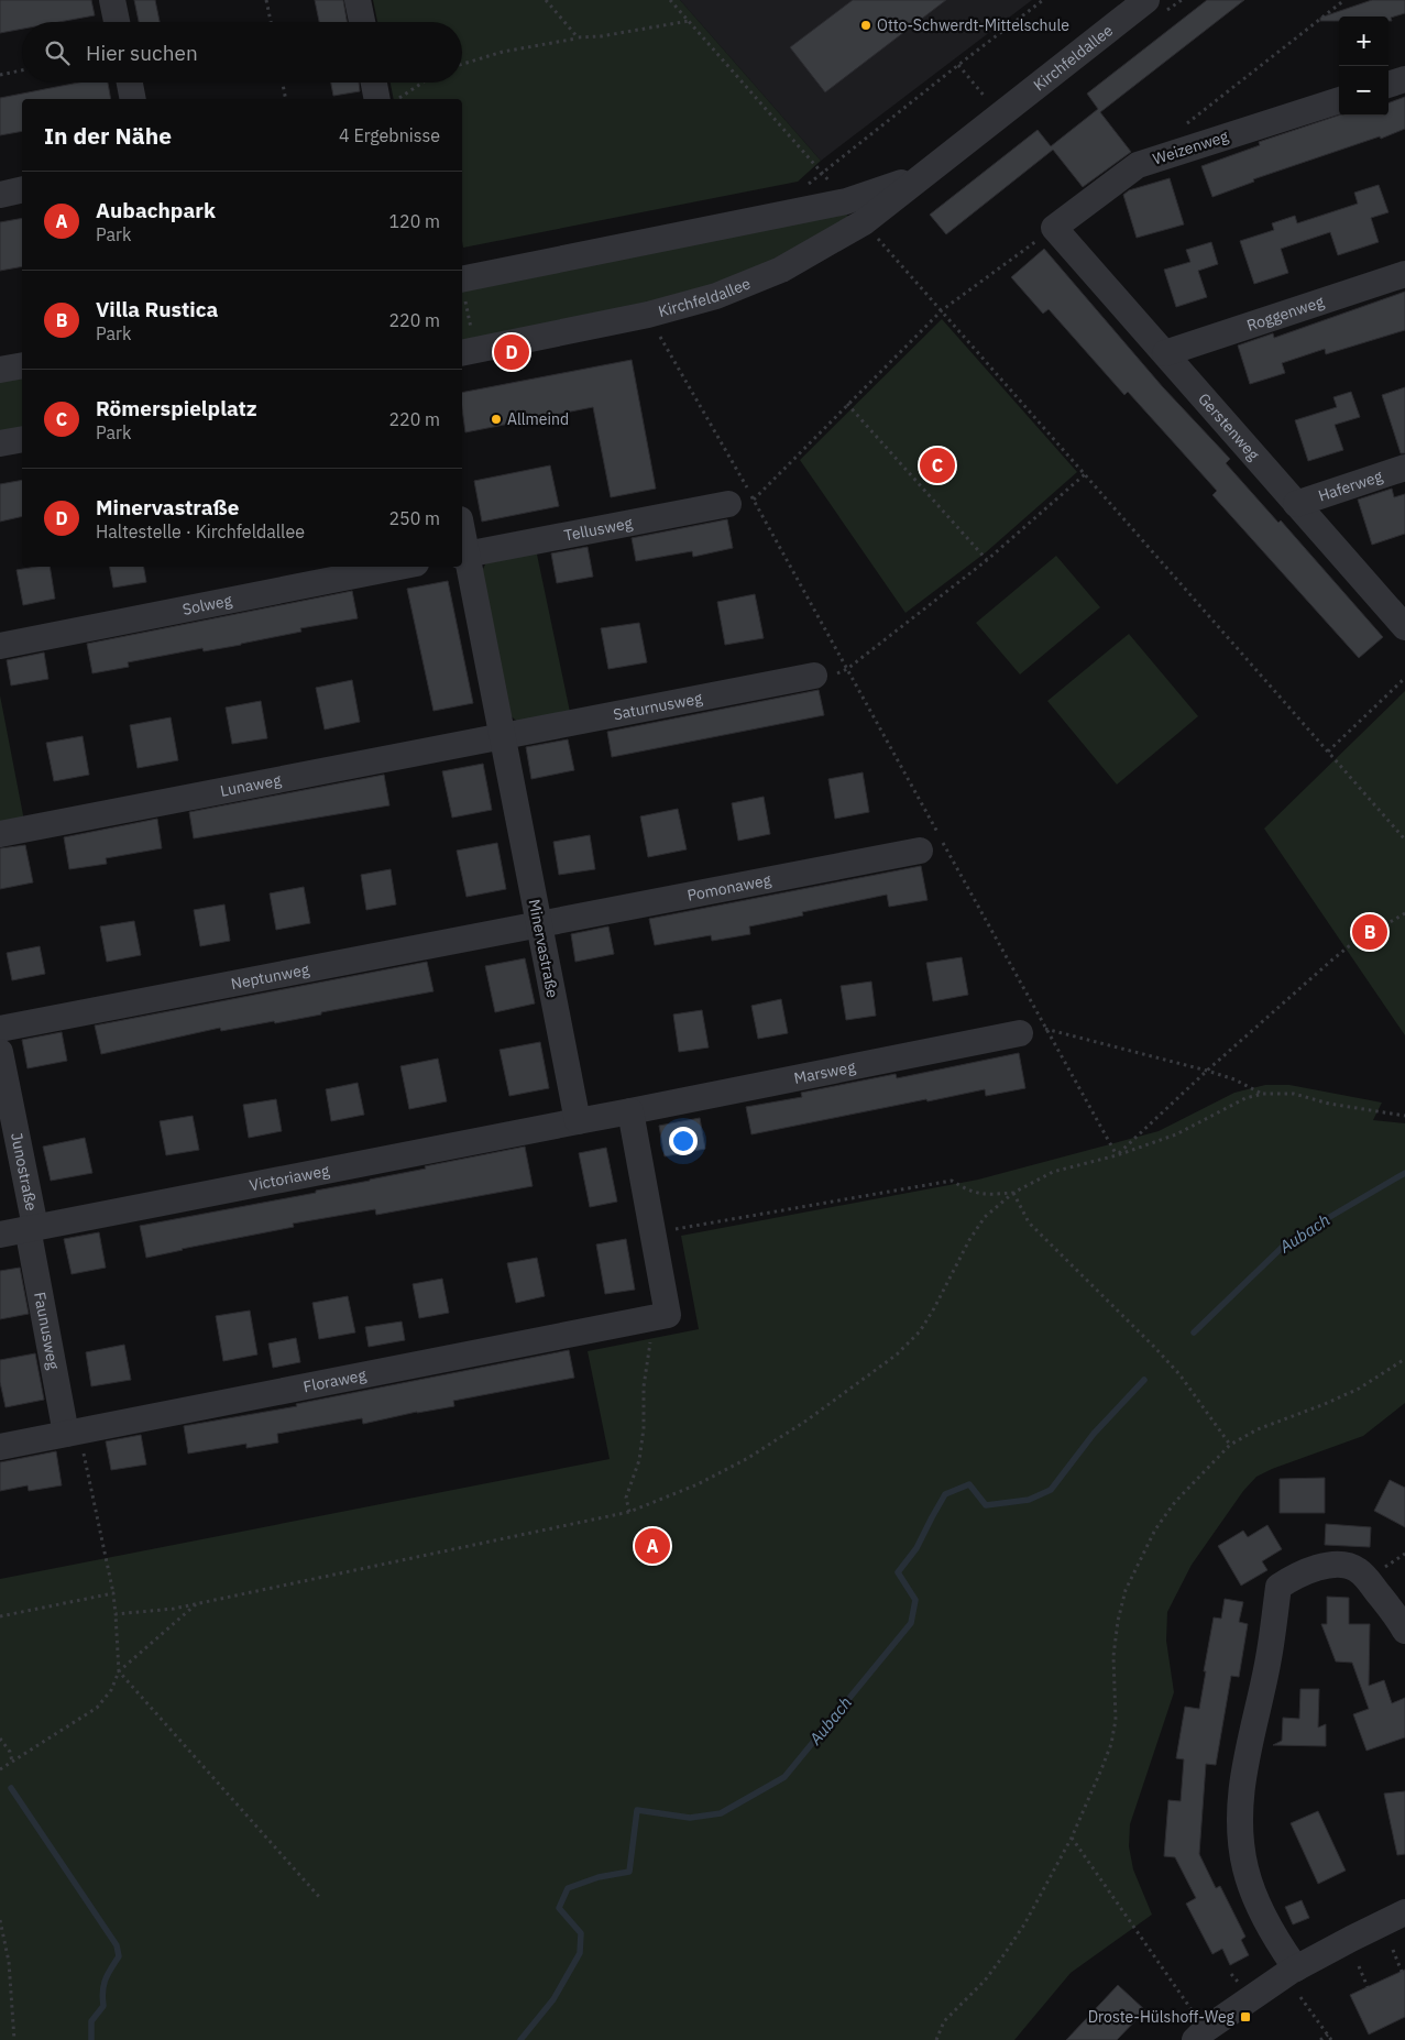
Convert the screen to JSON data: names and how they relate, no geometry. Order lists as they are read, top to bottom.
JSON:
{
  "streets": {
    "street": [
      "Kirchfeldallee",
      "Weizenweg",
      "Roggenweg",
      "Gerstenweg",
      "Haferweg",
      "Tellusweg",
      "Solweg",
      "Saturnusweg",
      "Lunaweg",
      "Pomonaweg",
      "Minervastraße",
      "Neptunweg",
      "Marsweg",
      "Junostraße",
      "Victoriaweg",
      "Faunusweg",
      "Floraweg"
    ]
  },
  "crossings": [
    ["Weizenweg", "Gerstenweg"],
    ["Roggenweg", "Gerstenweg"],
    ["Gerstenweg", "Haferweg"],
    ["Tellusweg", "Minervastraße"],
    ["Saturnusweg", "Lunaweg"],
    ["Saturnusweg", "Minervastraße"],
    ["Lunaweg", "Minervastraße"],
    ["Pomonaweg", "Minervastraße"],
    ["Pomonaweg", "Neptunweg"],
    ["Minervastraße", "Neptunweg"],
    ["Minervastraße", "Victoriaweg"],
    ["Junostraße", "Victoriaweg"],
    ["Junostraße", "Faunusweg"],
    ["Victoriaweg", "Faunusweg"],
    ["Faunusweg", "Floraweg"]
  ],
  "water": ["Aubach"],
  "places": {
    "other": ["Otto-Schwerdt-Mittelschule", "Allmeind"],
    "transit": ["Droste-Hülshoff-Weg"]
  },
  "page": {
    "map_buttons": ["+", "−"],
    "search": "Hier suchen",
    "heading": ["In der Nähe", "4 Ergebnisse"],
    "list": [
      {
        "mark": "A",
        "name": "Aubachpark",
        "note": "Park",
        "value": "120 m"
      },
      {
        "mark": "B",
        "name": "Villa Rustica",
        "note": "Park",
        "value": "220 m"
      },
      {
        "mark": "C",
        "name": "Römerspielplatz",
        "note": "Park",
        "value": "220 m"
      },
      {
        "mark": "D",
        "name": "Minervastraße",
        "note": "Haltestelle · Kirchfeldallee",
        "value": "250 m"
      }
    ],
    "pins": [
      "D",
      "C",
      "B",
      "A"
    ]
  }
}
